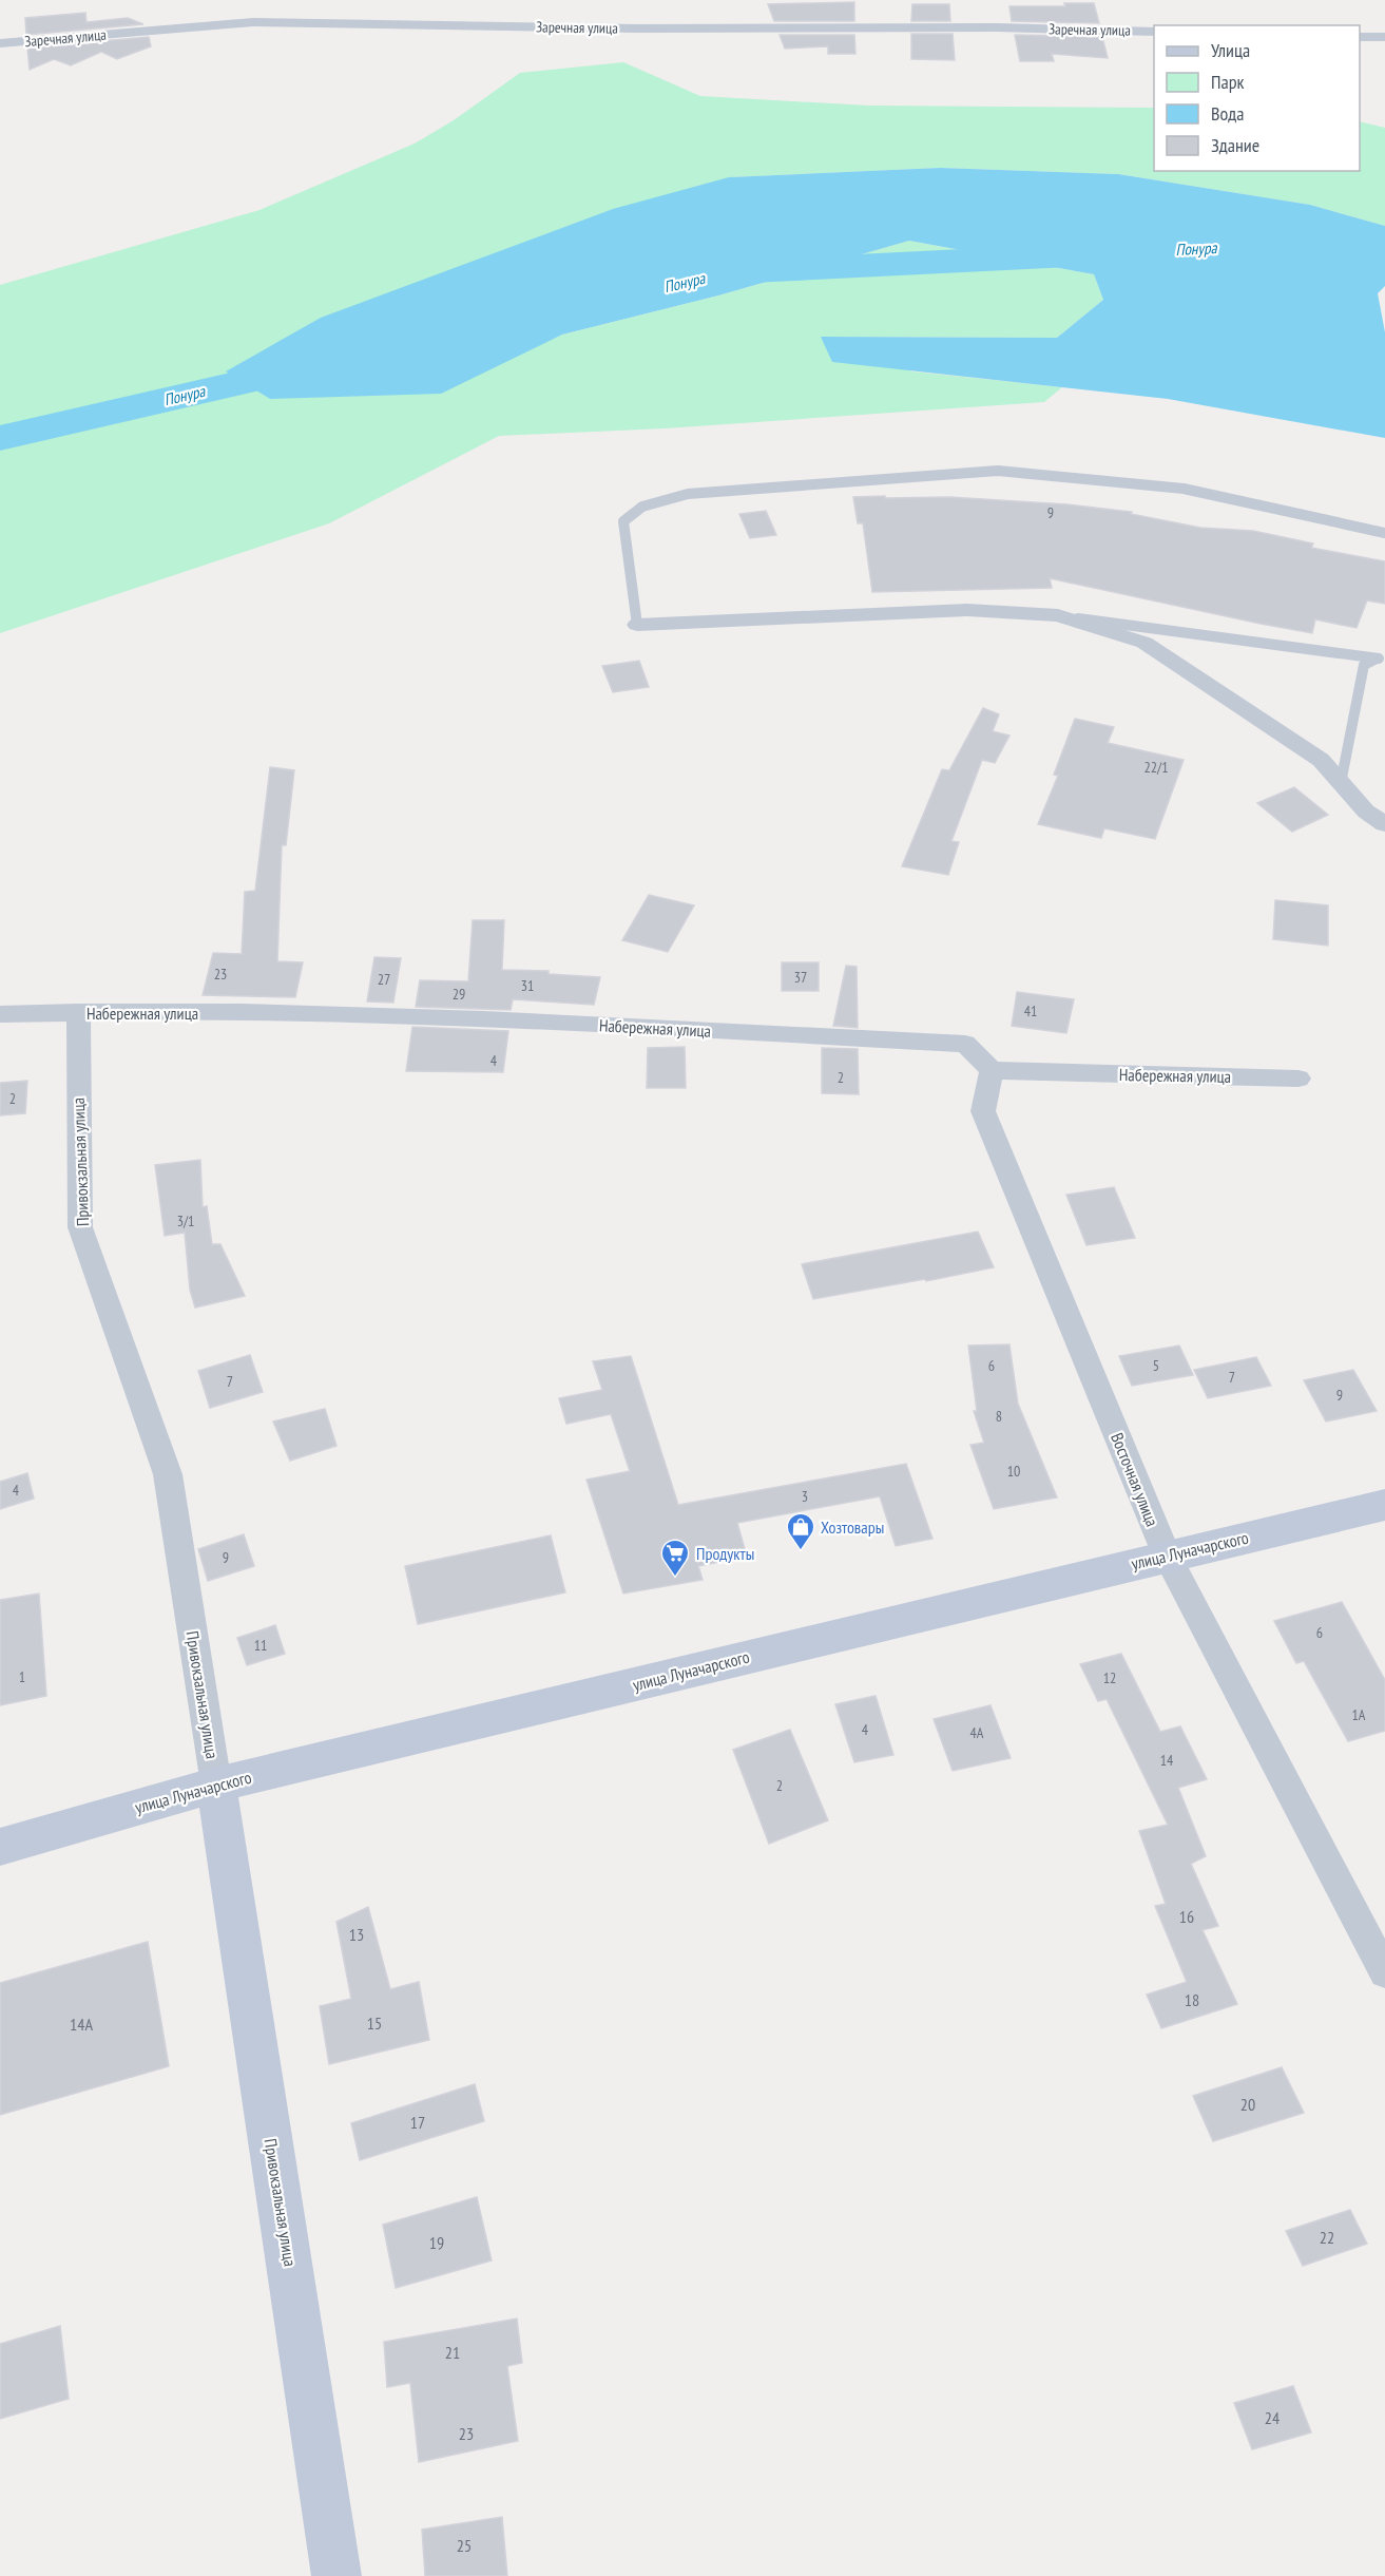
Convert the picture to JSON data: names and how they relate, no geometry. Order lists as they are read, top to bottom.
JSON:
{
  "streets": {
    "main road": ["Привокзальная улица", "улица Луначарского"],
    "street": ["Заречная улица", "Набережная улица", "Восточная улица"]
  },
  "crossings": [
    ["Набережная улица", "Привокзальная улица"],
    ["Набережная улица", "Восточная улица"],
    ["Привокзальная улица", "улица Луначарского"],
    ["Восточная улица", "улица Луначарского"]
  ],
  "water": ["Понура"],
  "places": {
    "shop": ["Хозтовары"],
    "supermarket": ["Продукты"]
  },
  "house_numbers": [
    "9",
    "22/1",
    "23",
    "37",
    "27",
    "31",
    "29",
    "41",
    "4",
    "2",
    "2",
    "3/1",
    "6",
    "5",
    "7",
    "7",
    "9",
    "8",
    "10",
    "4",
    "3",
    "9",
    "6",
    "11",
    "1",
    "12",
    "1А",
    "4",
    "4А",
    "14",
    "2",
    "16",
    "13",
    "18",
    "15",
    "14А",
    "20",
    "17",
    "22",
    "19",
    "21",
    "24",
    "23",
    "25"
  ],
  "legend": [
    "Улица",
    "Парк",
    "Вода",
    "Здание"
  ]
}
